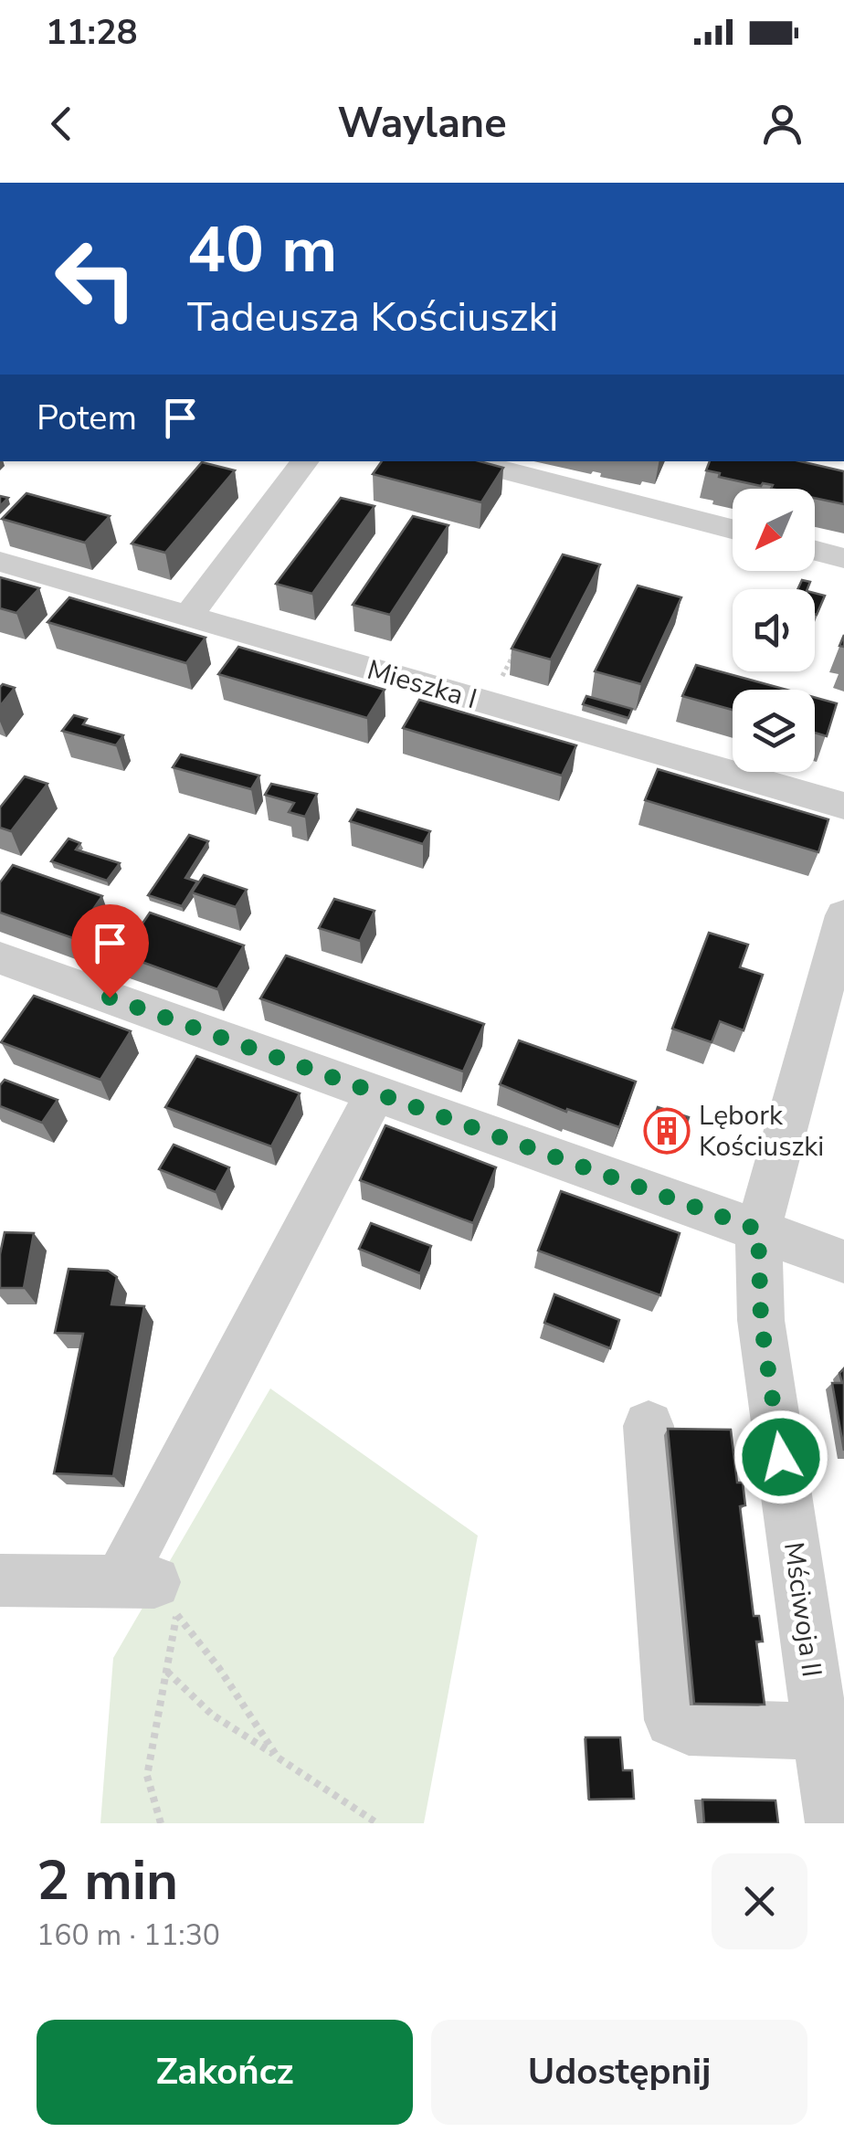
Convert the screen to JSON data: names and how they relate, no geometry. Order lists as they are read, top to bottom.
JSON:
{
  "streets": {
    "street": ["Mieszka I", "Mściwoja II"]
  },
  "places": {
    "building": ["Lębork Kościuszki"]
  },
  "north": "bottom left",
  "page": {
    "status": "11:28",
    "header": "Waylane",
    "turn": ["40 m", "Tadeusza Kościuszki"],
    "then": "Potem",
    "heading": ["2 min", "160 m · 11:30"],
    "buttons": ["Zakończ", "Udostępnij"]
  }
}
